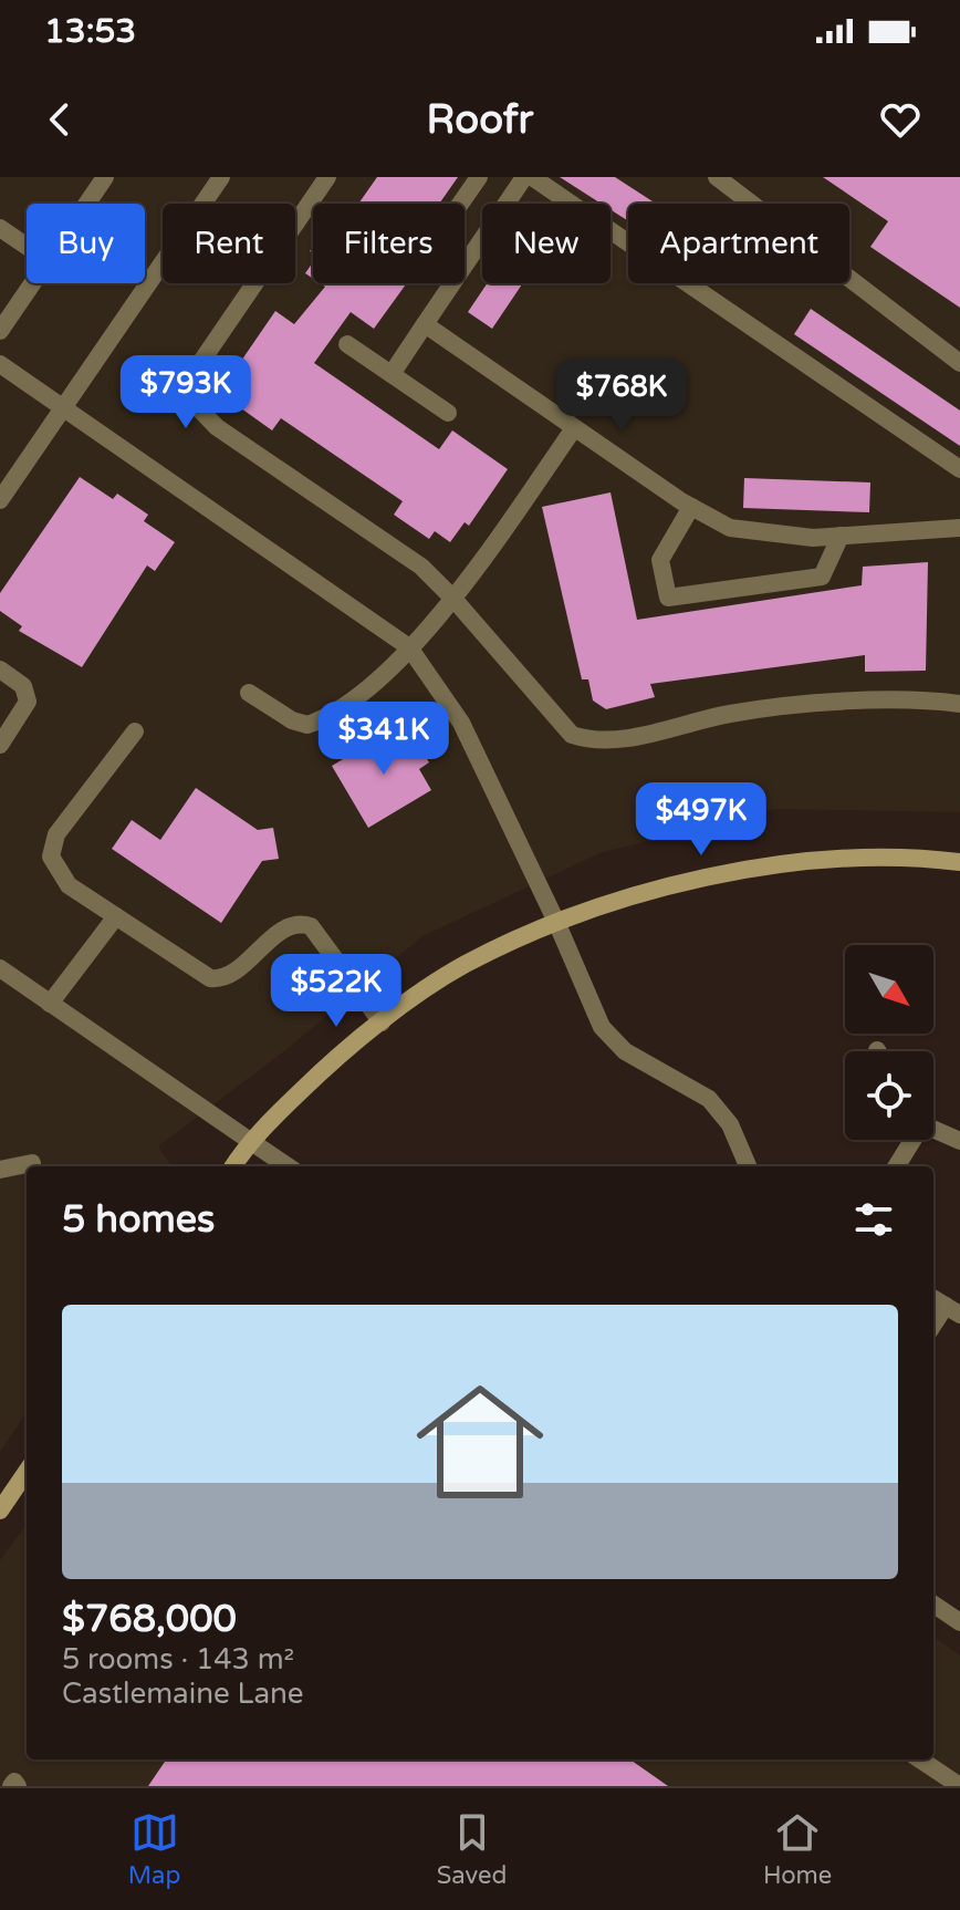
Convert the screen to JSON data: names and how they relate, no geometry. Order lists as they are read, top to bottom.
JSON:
{
  "north": "bottom right",
  "page": {
    "status": "13:53",
    "header": "Roofr",
    "chip": [
      "Buy",
      "Rent",
      "Filters",
      "New",
      "Apartment"
    ],
    "price": [
      "$793K",
      "$768K",
      "$341K",
      "$497K",
      "$522K"
    ],
    "heading": "5 homes",
    "list": [
      {
        "name": "$768,000",
        "note": "5 rooms · 143 m² · Castlemaine Lane"
      }
    ],
    "tabs": ["Map", "Saved", "Home"]
  }
}
